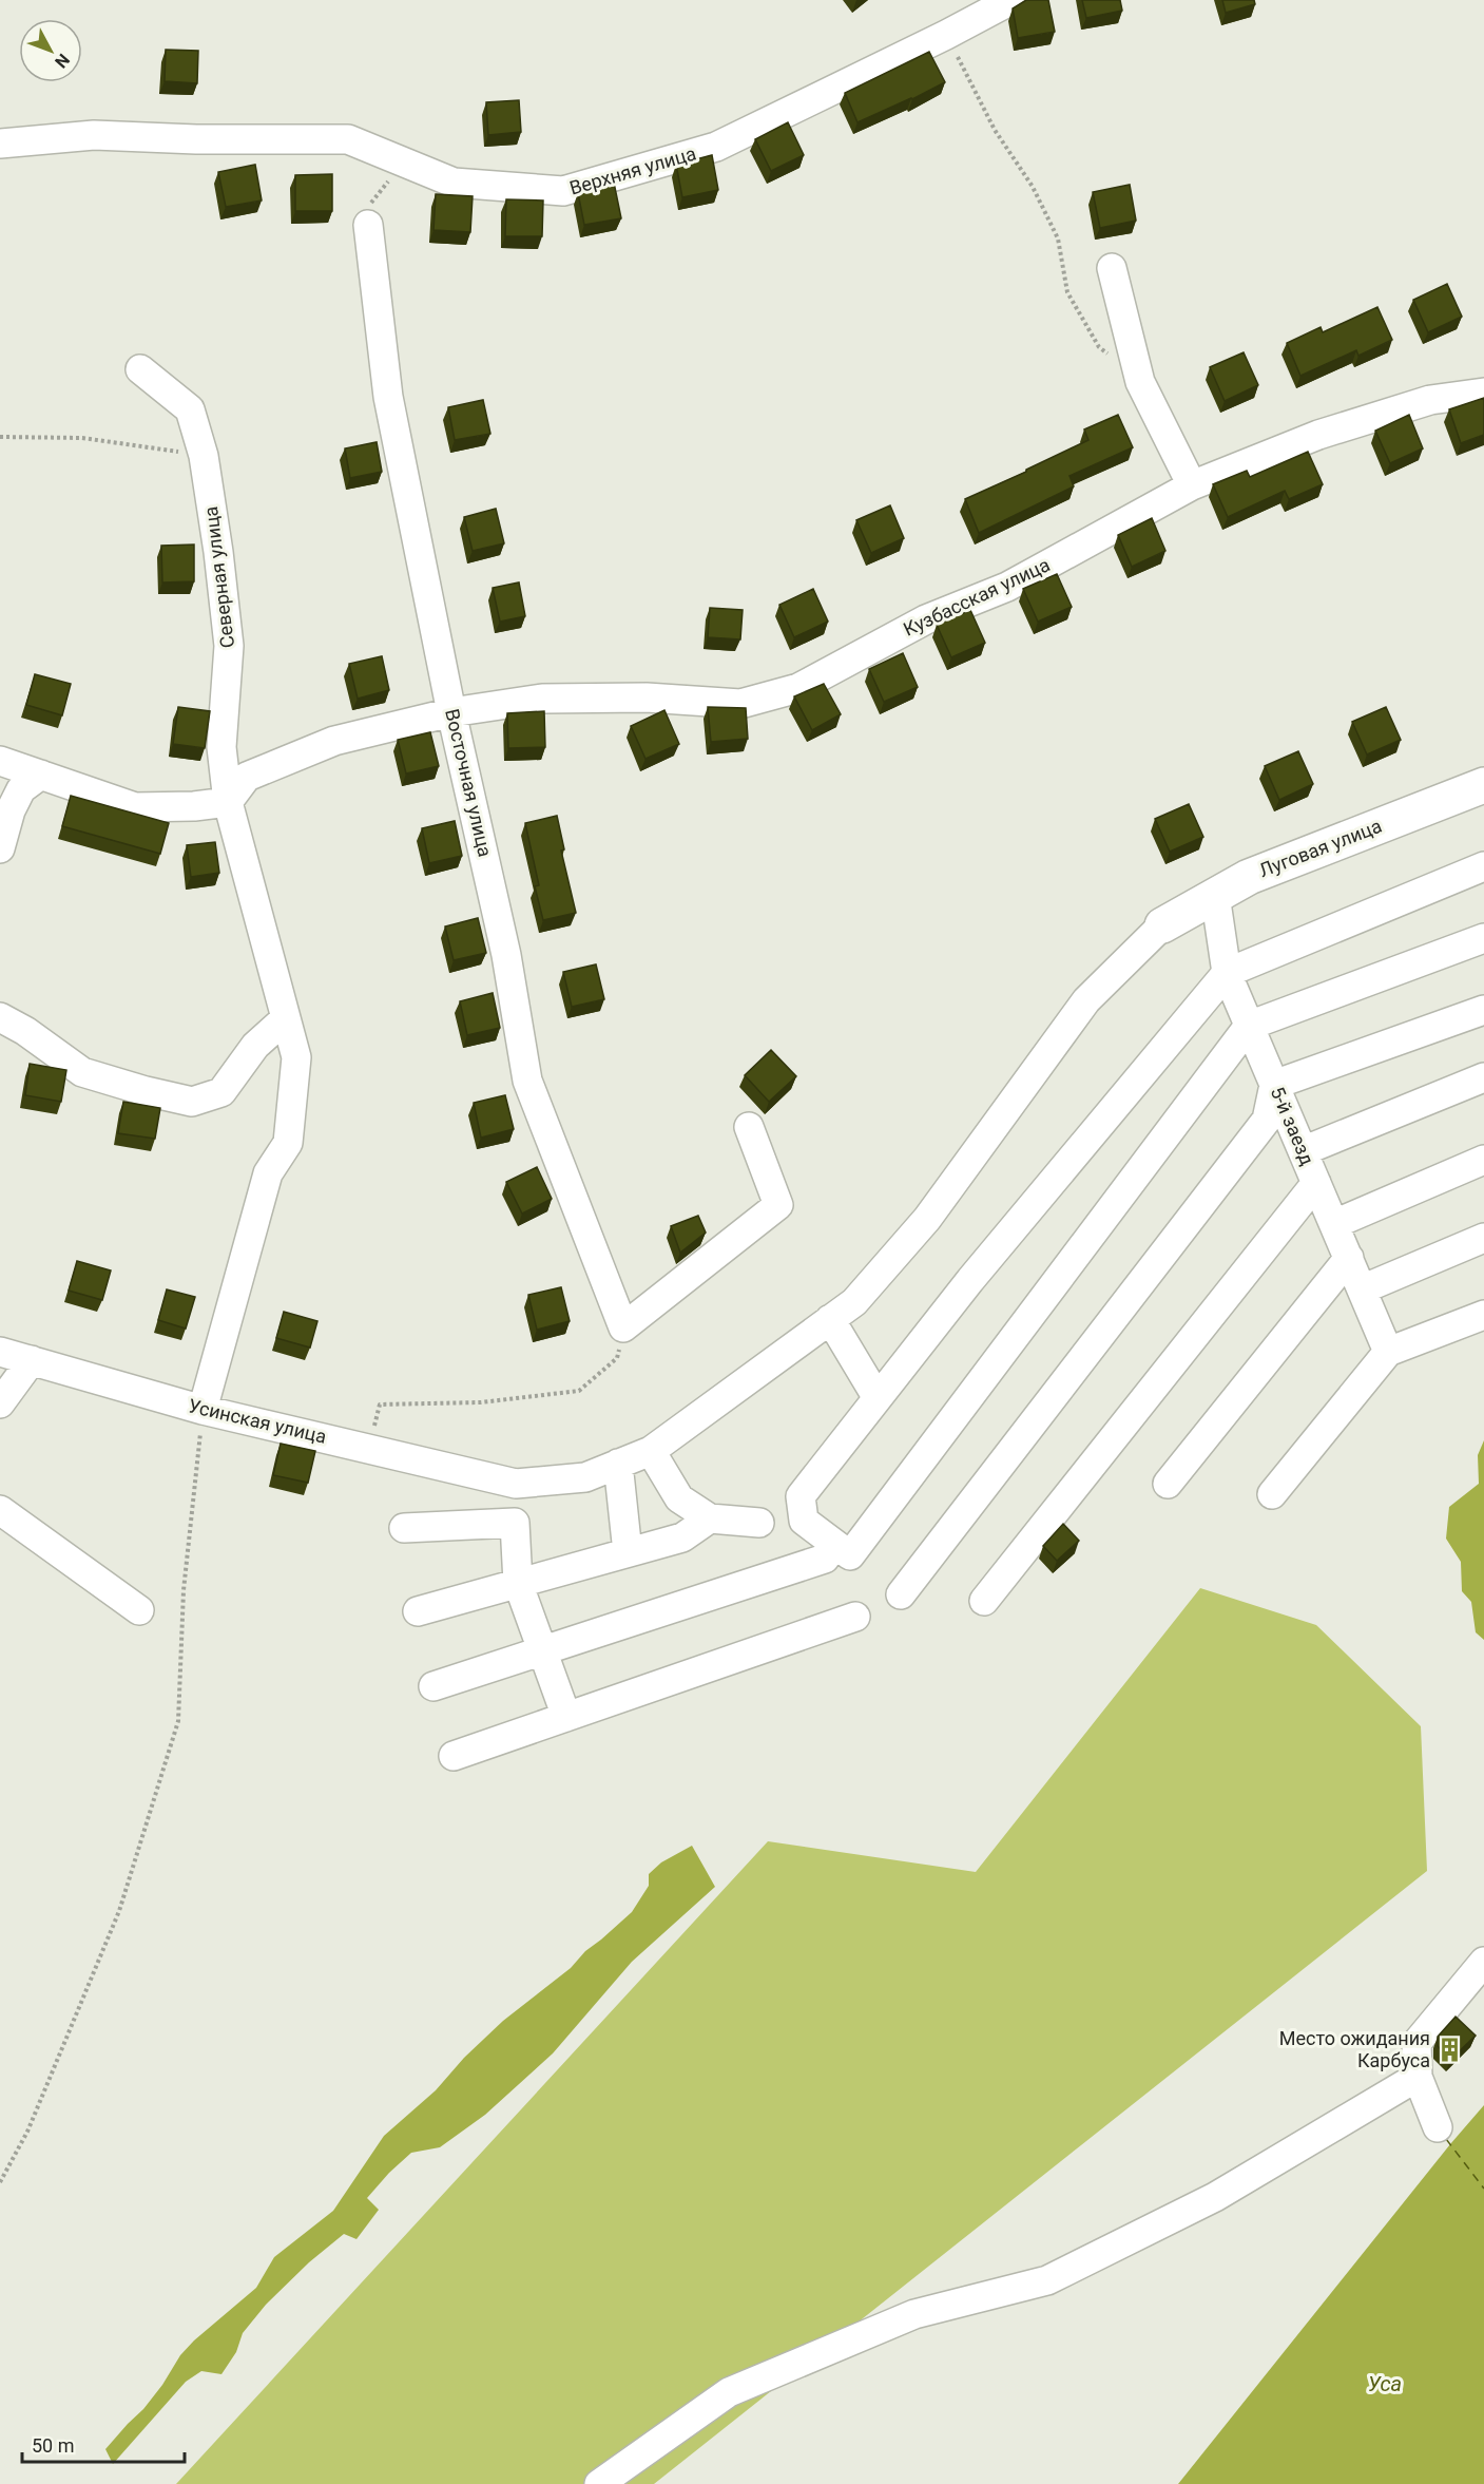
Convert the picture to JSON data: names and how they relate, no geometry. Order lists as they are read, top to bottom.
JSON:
{
  "streets": {
    "main road": ["Луговая улица"],
    "street": [
      "Верхняя улица",
      "Северная улица",
      "Кузбасская улица",
      "Восточная улица",
      "5-й заезд",
      "Усинская улица"
    ]
  },
  "crossings": [
    ["Северная улица", "Кузбасская улица"],
    ["Северная улица", "Усинская улица"],
    ["Кузбасская улица", "Восточная улица"],
    ["Луговая улица", "5-й заезд"],
    ["Луговая улица", "Усинская улица"]
  ],
  "water": ["Уса"],
  "places": {
    "building": ["Место ожидания Карбуса"]
  },
  "scale_bar": "50 m",
  "north": "bottom right"
}
